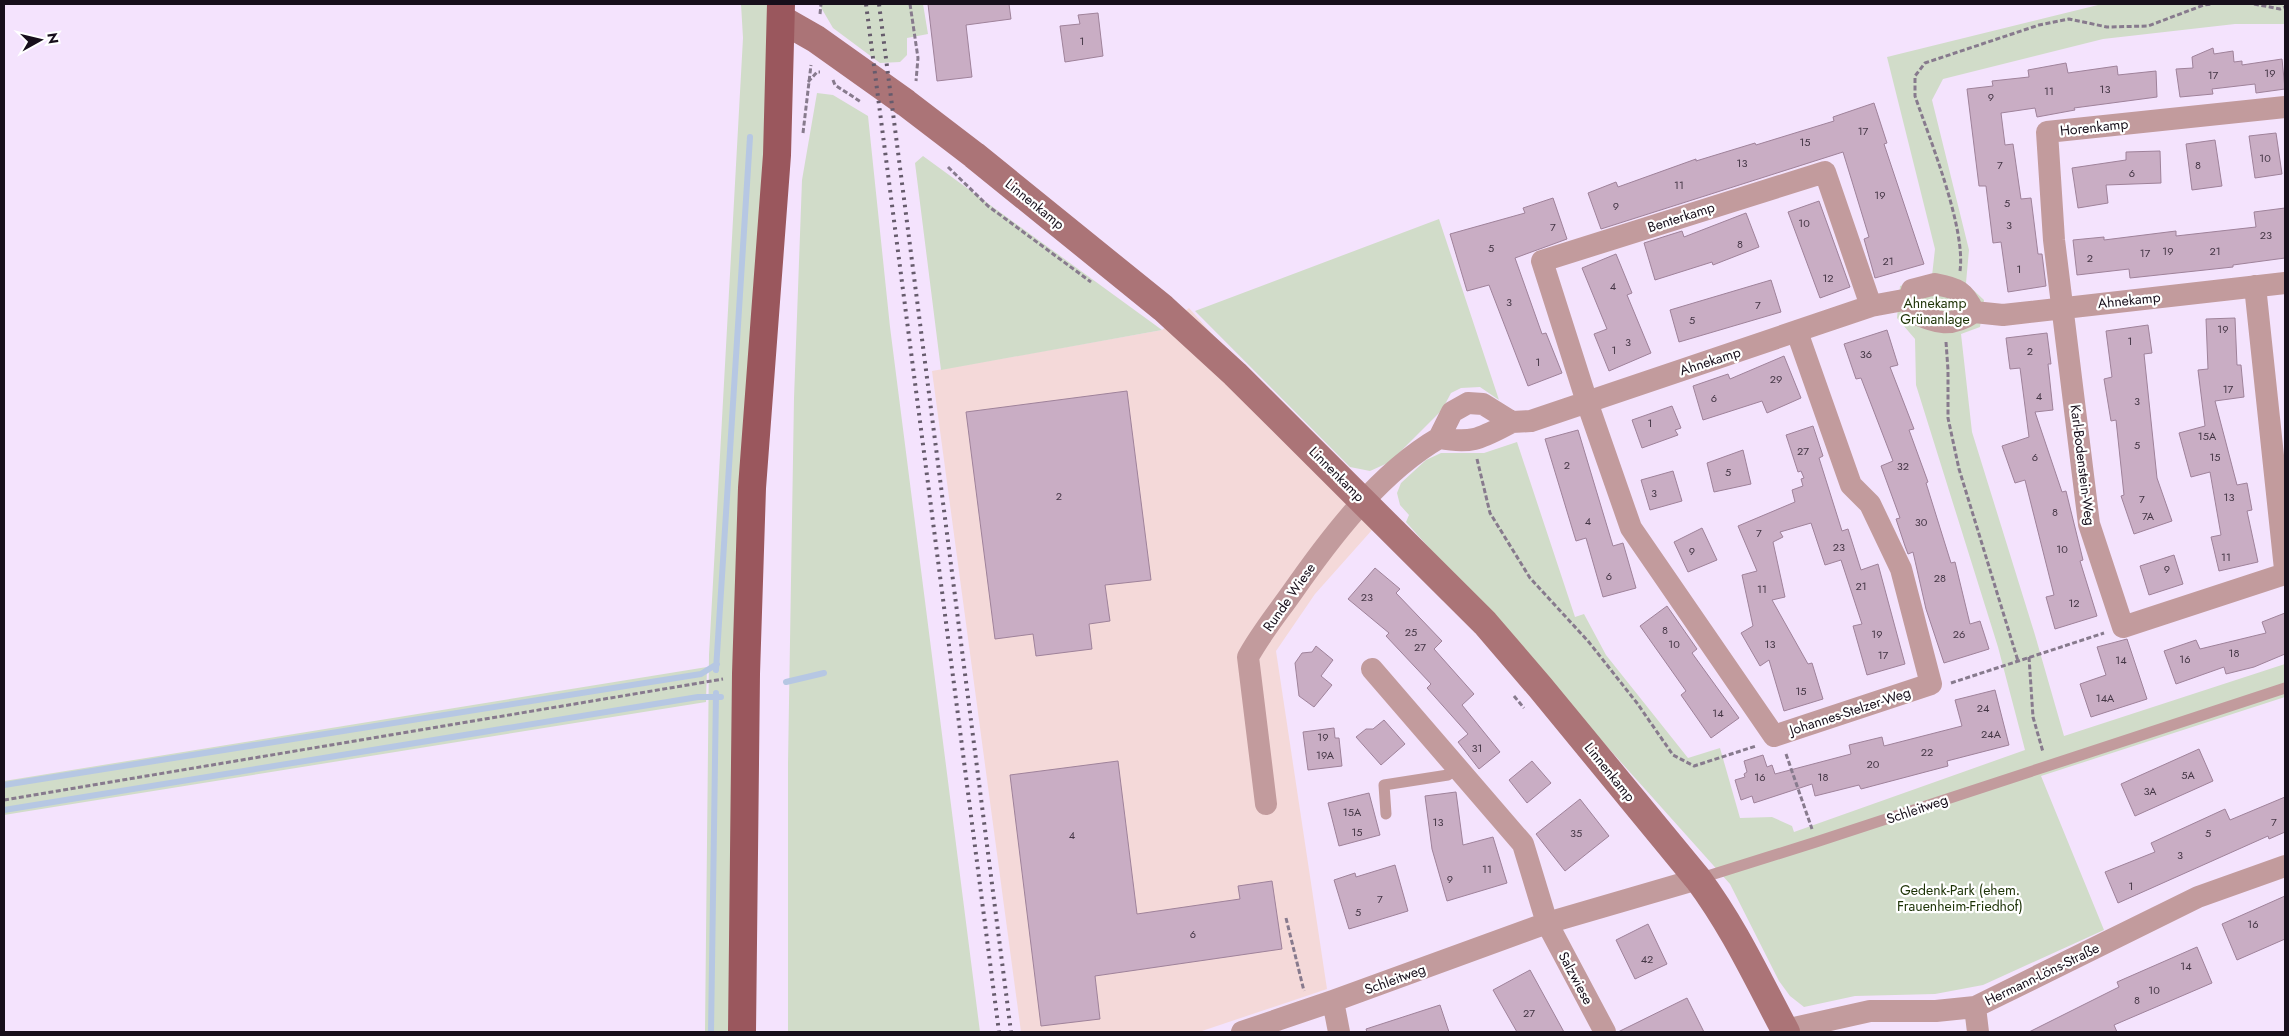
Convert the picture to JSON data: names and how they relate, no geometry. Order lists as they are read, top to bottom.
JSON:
{
  "streets": {
    "main road": ["Linnenkamp"],
    "street": [
      "Horenkamp",
      "Benterkamp",
      "Ahnekamp",
      "Karl-Bodenstein-Weg",
      "Runde Wiese",
      "Johannes-Stelzer-Weg",
      "Schleitweg",
      "Hermann-Löns-Straße",
      "Salzwiese"
    ]
  },
  "crossings": [
    ["Horenkamp", "Ahnekamp"],
    ["Horenkamp", "Karl-Bodenstein-Weg"],
    ["Linnenkamp", "Runde Wiese"],
    ["Linnenkamp", "Schleitweg"],
    ["Linnenkamp", "Hermann-Löns-Straße"],
    ["Benterkamp", "Ahnekamp"],
    ["Benterkamp", "Johannes-Stelzer-Weg"],
    ["Ahnekamp", "Karl-Bodenstein-Weg"],
    ["Ahnekamp", "Runde Wiese"],
    ["Ahnekamp", "Johannes-Stelzer-Weg"],
    ["Schleitweg", "Salzwiese"]
  ],
  "parks": ["Ahnekamp Grünanlage", "Gedenk-Park (ehem. Frauenheim-Friedhof)"],
  "house_numbers": [
    "1",
    "19",
    "17",
    "13",
    "11",
    "9",
    "17",
    "15",
    "10",
    "13",
    "7",
    "8",
    "6",
    "11",
    "19",
    "5",
    "9",
    "10",
    "3",
    "7",
    "23",
    "8",
    "5",
    "19",
    "21",
    "17",
    "2",
    "21",
    "1",
    "12",
    "4",
    "3",
    "7",
    "5",
    "19",
    "1",
    "3",
    "1",
    "2",
    "36",
    "1",
    "29",
    "17",
    "4",
    "6",
    "3",
    "1",
    "15A",
    "5",
    "27",
    "6",
    "15",
    "2",
    "32",
    "5",
    "3",
    "2",
    "13",
    "7",
    "8",
    "7A",
    "4",
    "30",
    "7",
    "23",
    "10",
    "9",
    "11",
    "9",
    "6",
    "28",
    "21",
    "11",
    "23",
    "12",
    "8",
    "25",
    "19",
    "26",
    "10",
    "13",
    "27",
    "18",
    "17",
    "16",
    "14",
    "15",
    "14A",
    "24",
    "14",
    "24A",
    "19",
    "31",
    "22",
    "19A",
    "20",
    "5A",
    "16",
    "18",
    "3A",
    "15A",
    "13",
    "7",
    "15",
    "35",
    "5",
    "4",
    "3",
    "11",
    "9",
    "1",
    "7",
    "5",
    "16",
    "6",
    "42",
    "14",
    "10",
    "8",
    "27"
  ],
  "north": "right"
}
